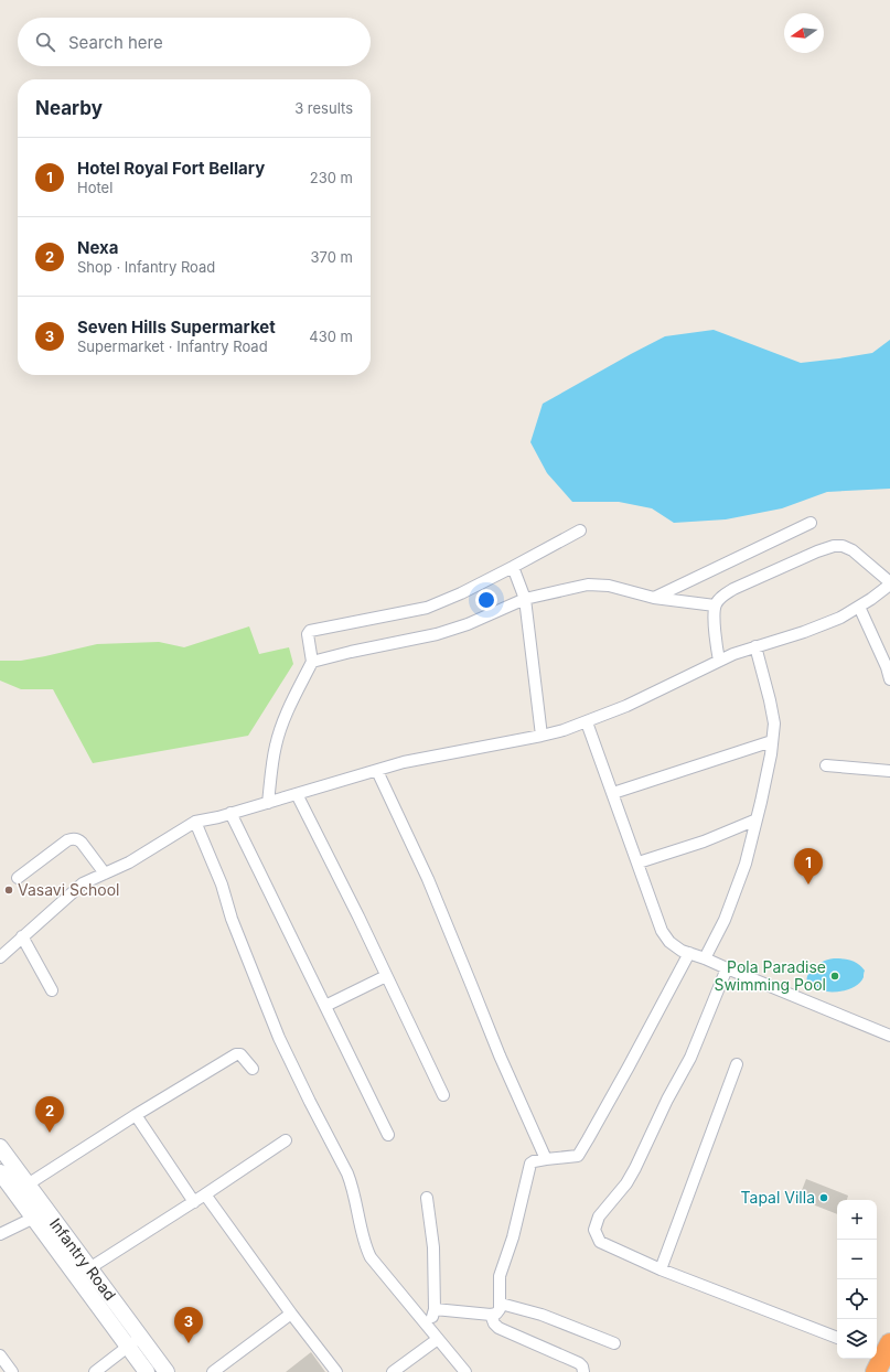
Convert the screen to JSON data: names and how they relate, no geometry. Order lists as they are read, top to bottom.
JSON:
{
  "streets": {
    "street": ["Infantry Road"]
  },
  "places": ["Vasavi School", "Pola Paradise Swimming Pool", "Tapal Villa"],
  "north": "left",
  "page": {
    "search": "Search here",
    "heading": ["Nearby", "3 results"],
    "list": [
      {
        "mark": "1",
        "name": "Hotel Royal Fort Bellary",
        "note": "Hotel",
        "value": "230 m"
      },
      {
        "mark": "2",
        "name": "Nexa",
        "note": "Shop · Infantry Road",
        "value": "370 m"
      },
      {
        "mark": "3",
        "name": "Seven Hills Supermarket",
        "note": "Supermarket · Infantry Road",
        "value": "430 m"
      }
    ],
    "pins": ["1", "2", "3"],
    "map_buttons": ["+", "−"]
  }
}
